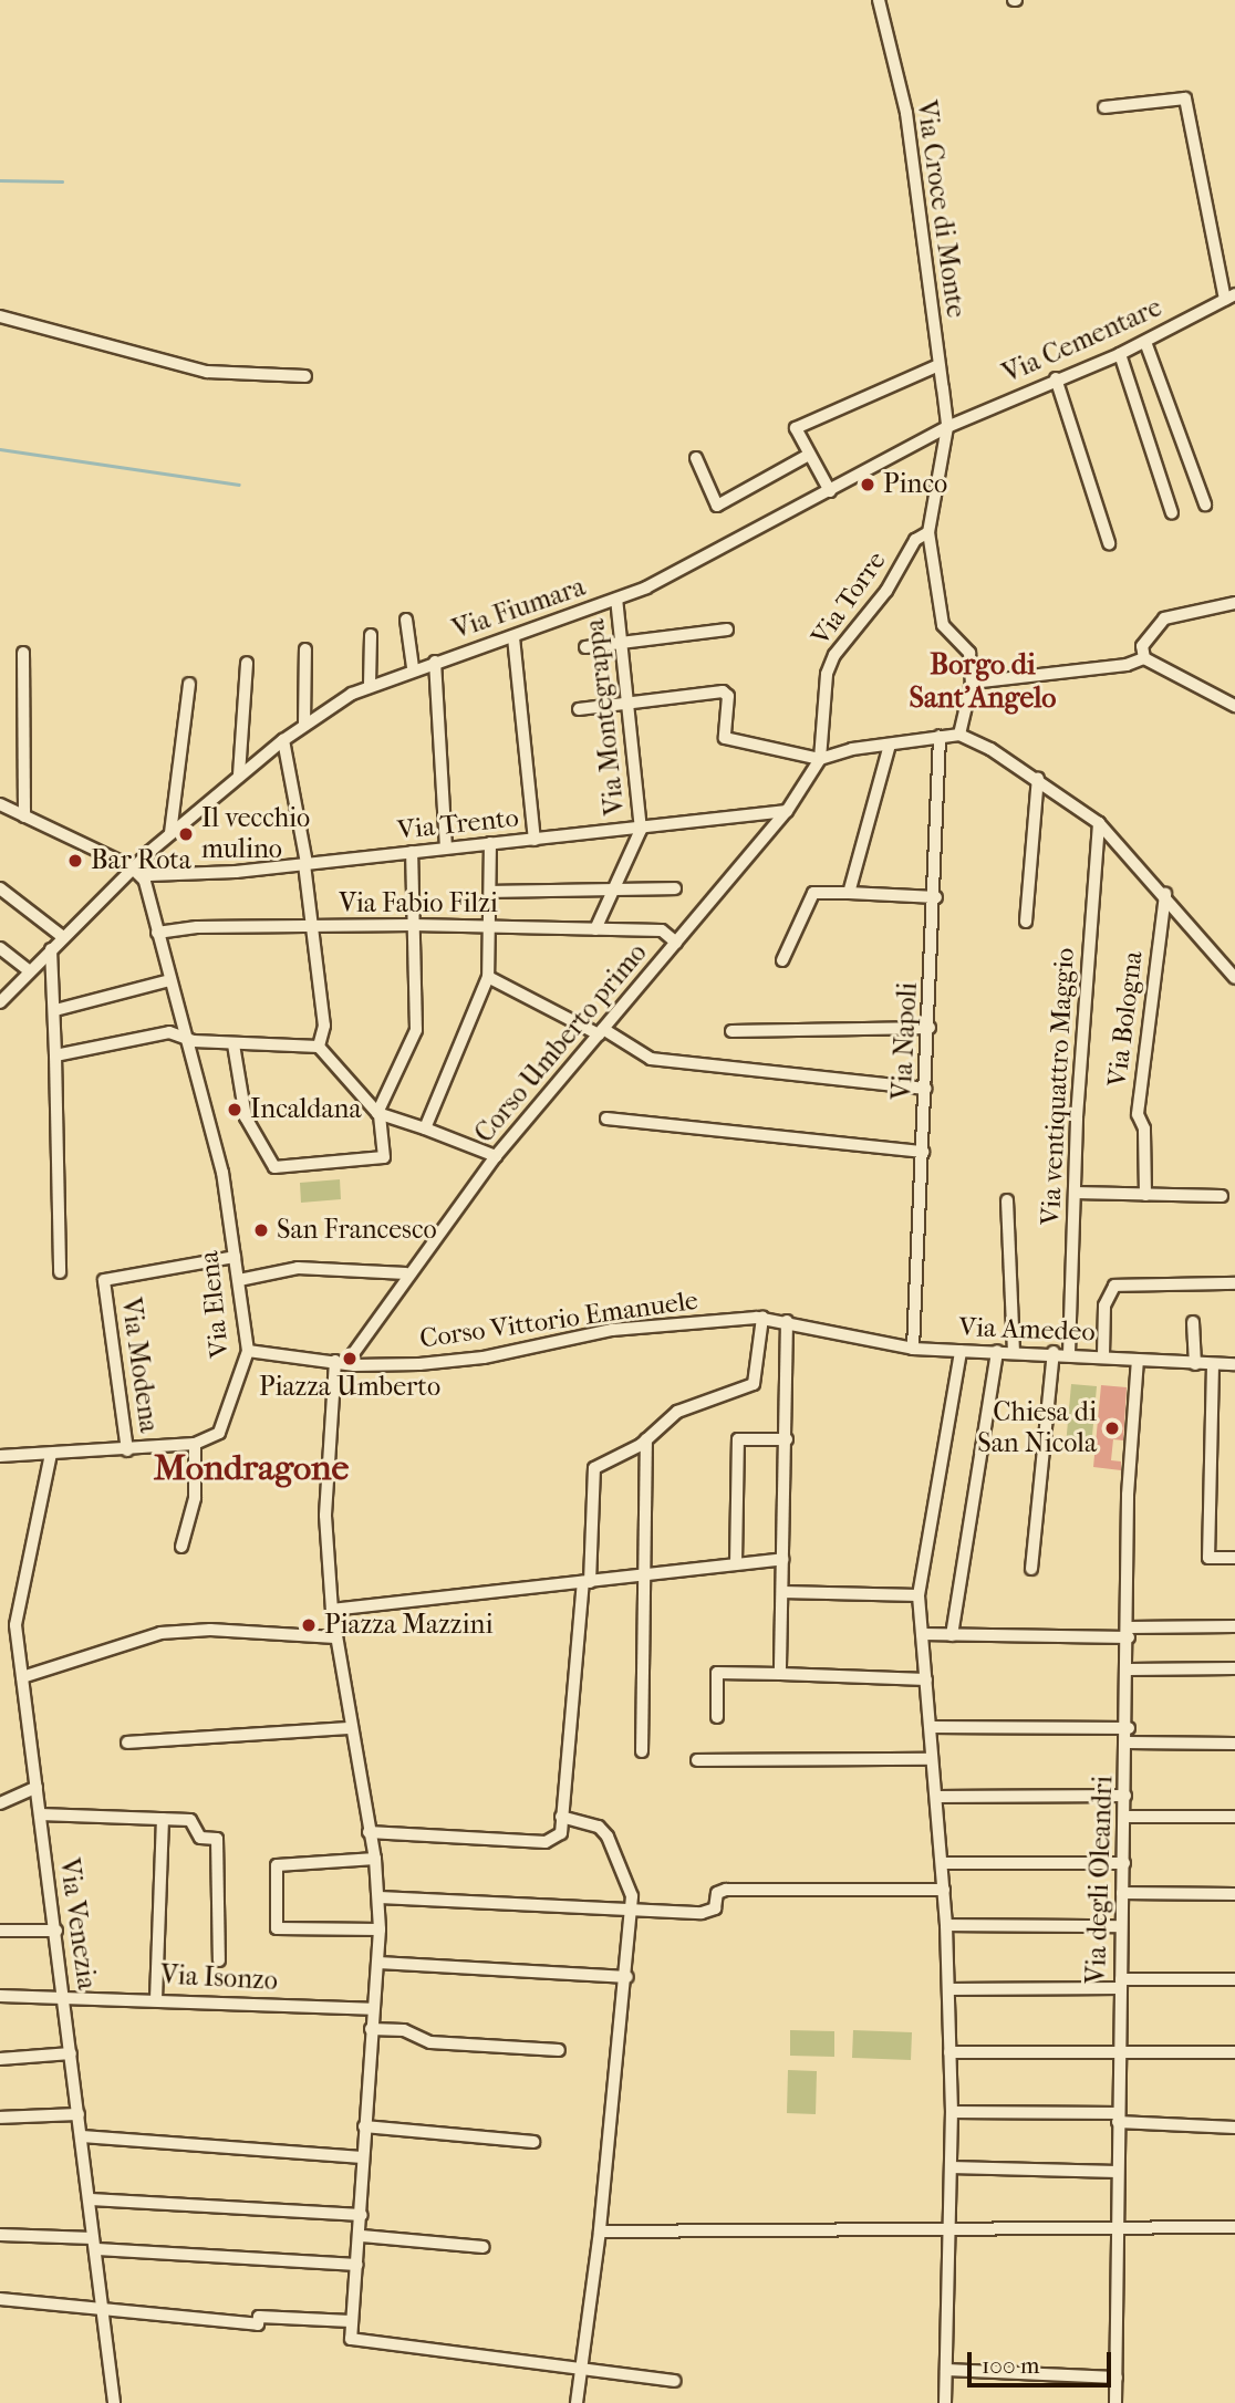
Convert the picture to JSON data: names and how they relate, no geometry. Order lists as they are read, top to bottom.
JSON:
{
  "streets": {
    "street": [
      "Via Croce di Monte",
      "Via Cementare",
      "Via Torre",
      "Via Fiumara",
      "Via Montegrappa",
      "Via Trento",
      "Via Fabio Filzi",
      "Via Bologna",
      "Via Napoli",
      "Corso Umberto primo",
      "Via ventiquattro Maggio",
      "Via Elena",
      "Corso Vittorio Emanuele",
      "Via Amedeo",
      "Via Modena",
      "Via degli Oleandri",
      "Via Venezia",
      "Via Isonzo"
    ]
  },
  "crossings": [
    ["Via Croce di Monte", "Via Cementare"],
    ["Via Croce di Monte", "Via Fiumara"],
    ["Via Cementare", "Via Fiumara"],
    ["Via Torre", "Corso Umberto primo"],
    ["Via Fiumara", "Via Montegrappa"],
    ["Via Fiumara", "Via Trento"],
    ["Via Fiumara", "Via Elena"],
    ["Via Montegrappa", "Via Trento"],
    ["Via Trento", "Corso Umberto primo"],
    ["Via Trento", "Via Elena"],
    ["Via Fabio Filzi", "Corso Umberto primo"],
    ["Via Fabio Filzi", "Via Elena"],
    ["Via Napoli", "Corso Vittorio Emanuele"],
    ["Via Napoli", "Via Amedeo"],
    ["Corso Umberto primo", "Corso Vittorio Emanuele"],
    ["Via ventiquattro Maggio", "Via Amedeo"],
    ["Via Elena", "Corso Vittorio Emanuele"],
    ["Via Elena", "Via Modena"],
    ["Corso Vittorio Emanuele", "Via Amedeo"],
    ["Via Amedeo", "Via degli Oleandri"],
    ["Via Venezia", "Via Isonzo"]
  ],
  "districts": ["Borgo di Sant'Angelo", "Mondragone"],
  "places": [
    "Pinco",
    "Il vecchio mulino",
    "Bar Rota",
    "Incaldana",
    "San Francesco",
    "Piazza Umberto",
    "Chiesa di San Nicola",
    "Piazza Mazzini"
  ],
  "scale_bar": "100 m"
}
